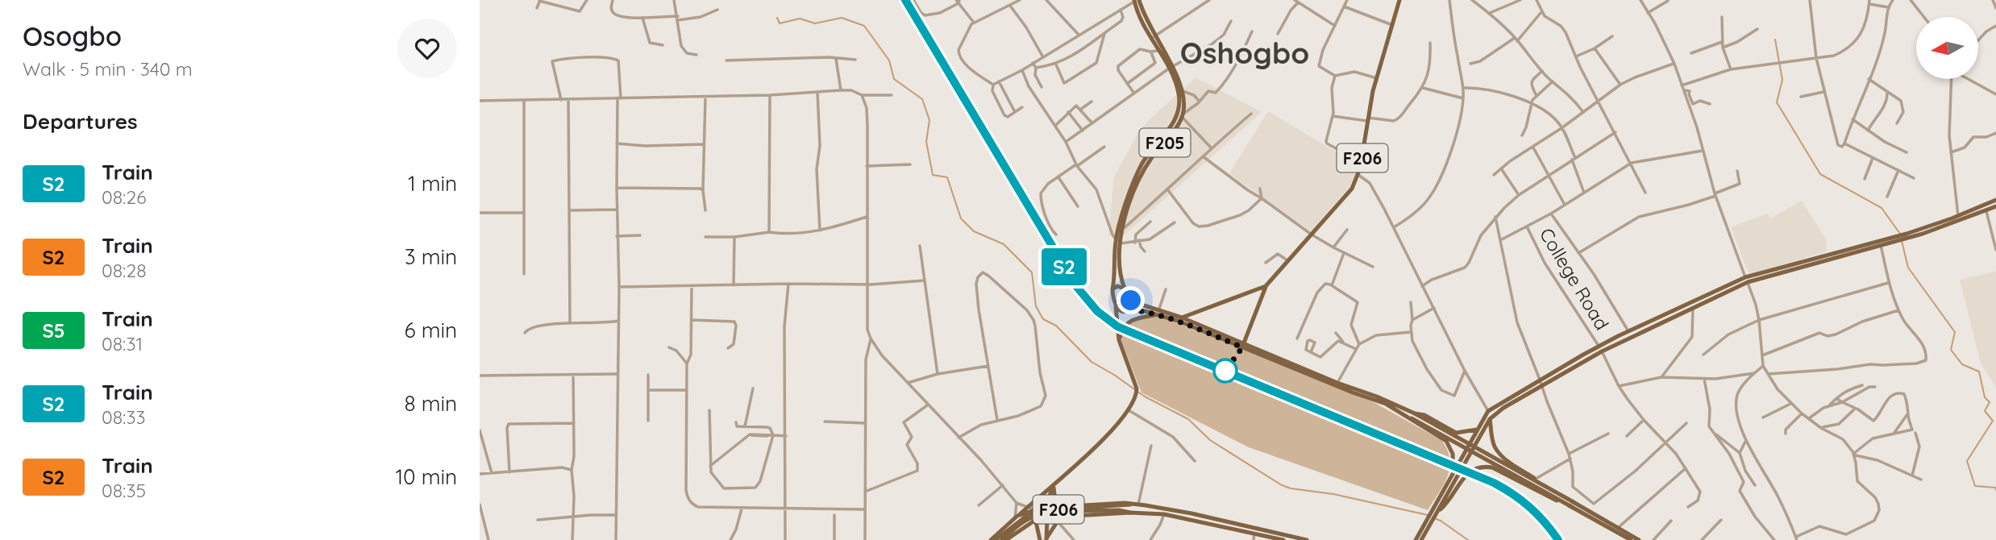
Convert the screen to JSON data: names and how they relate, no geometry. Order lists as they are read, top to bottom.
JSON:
{
  "streets": {
    "main road": ["F205", "F206"],
    "street": ["College Road"]
  },
  "crossings": [
    ["F205", "F206"]
  ],
  "districts": ["Oshogbo"],
  "north": "left",
  "page": {
    "heading": [
      ["Osogbo", "Walk · 5 min · 340 m"],
      "Departures"
    ],
    "on_map": "S2",
    "list": [
      {
        "mark": "S2",
        "name": "Train",
        "note": "08:26",
        "value": "1 min"
      },
      {
        "mark": "S2",
        "name": "Train",
        "note": "08:28",
        "value": "3 min"
      },
      {
        "mark": "S5",
        "name": "Train",
        "note": "08:31",
        "value": "6 min"
      },
      {
        "mark": "S2",
        "name": "Train",
        "note": "08:33",
        "value": "8 min"
      },
      {
        "mark": "S2",
        "name": "Train",
        "note": "08:35",
        "value": "10 min"
      }
    ]
  }
}
